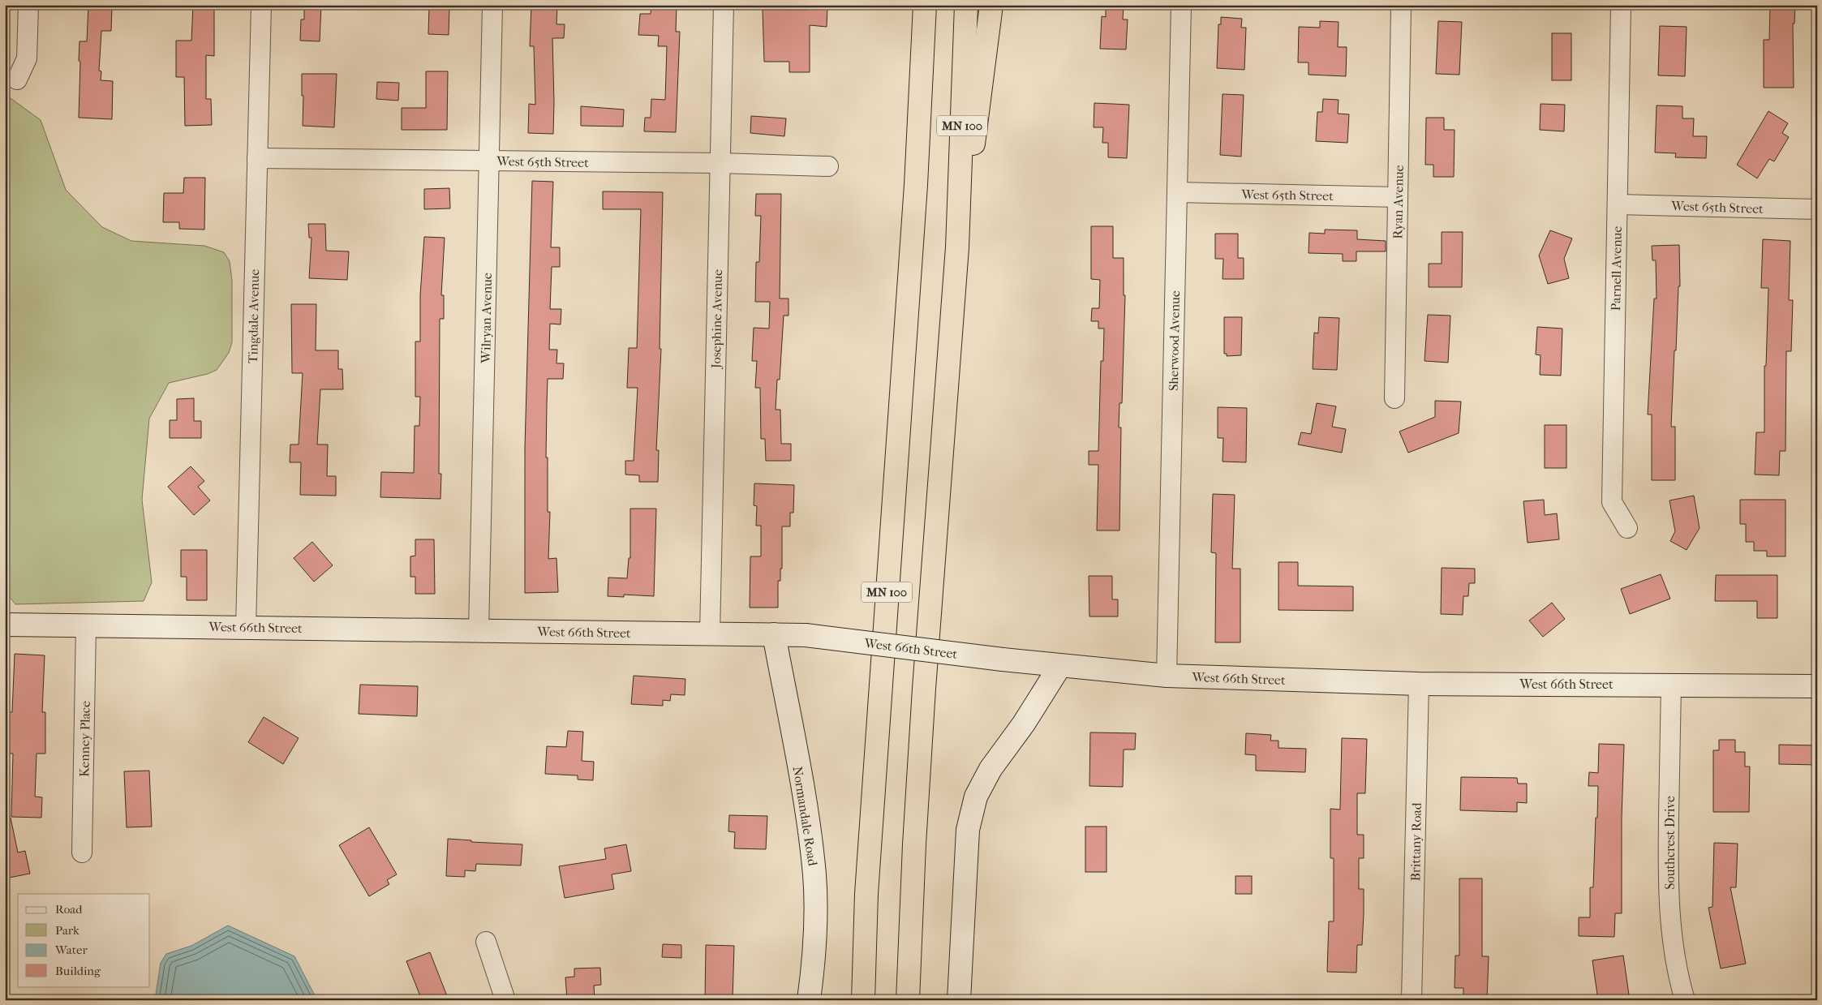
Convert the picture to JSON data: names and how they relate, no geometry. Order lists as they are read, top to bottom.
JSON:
{
  "streets": {
    "highway": ["MN 100"],
    "street": [
      "West 65th Street",
      "Ryan Avenue",
      "Parnell Avenue",
      "Tingdale Avenue",
      "Wilryan Avenue",
      "Josephine Avenue",
      "Sherwood Avenue",
      "West 66th Street",
      "Kenney Place",
      "Normandale Road",
      "Brittany Road",
      "Southcrest Drive"
    ]
  },
  "crossings": [
    ["West 65th Street", "Ryan Avenue"],
    ["West 65th Street", "Parnell Avenue"],
    ["West 65th Street", "Tingdale Avenue"],
    ["West 65th Street", "Wilryan Avenue"],
    ["West 65th Street", "Josephine Avenue"],
    ["West 65th Street", "Sherwood Avenue"],
    ["Tingdale Avenue", "West 66th Street"],
    ["Wilryan Avenue", "West 66th Street"],
    ["Josephine Avenue", "West 66th Street"],
    ["Sherwood Avenue", "West 66th Street"],
    ["West 66th Street", "Kenney Place"],
    ["West 66th Street", "Normandale Road"],
    ["West 66th Street", "Brittany Road"],
    ["West 66th Street", "Southcrest Drive"]
  ],
  "legend": [
    "Road",
    "Park",
    "Water",
    "Building"
  ]
}
